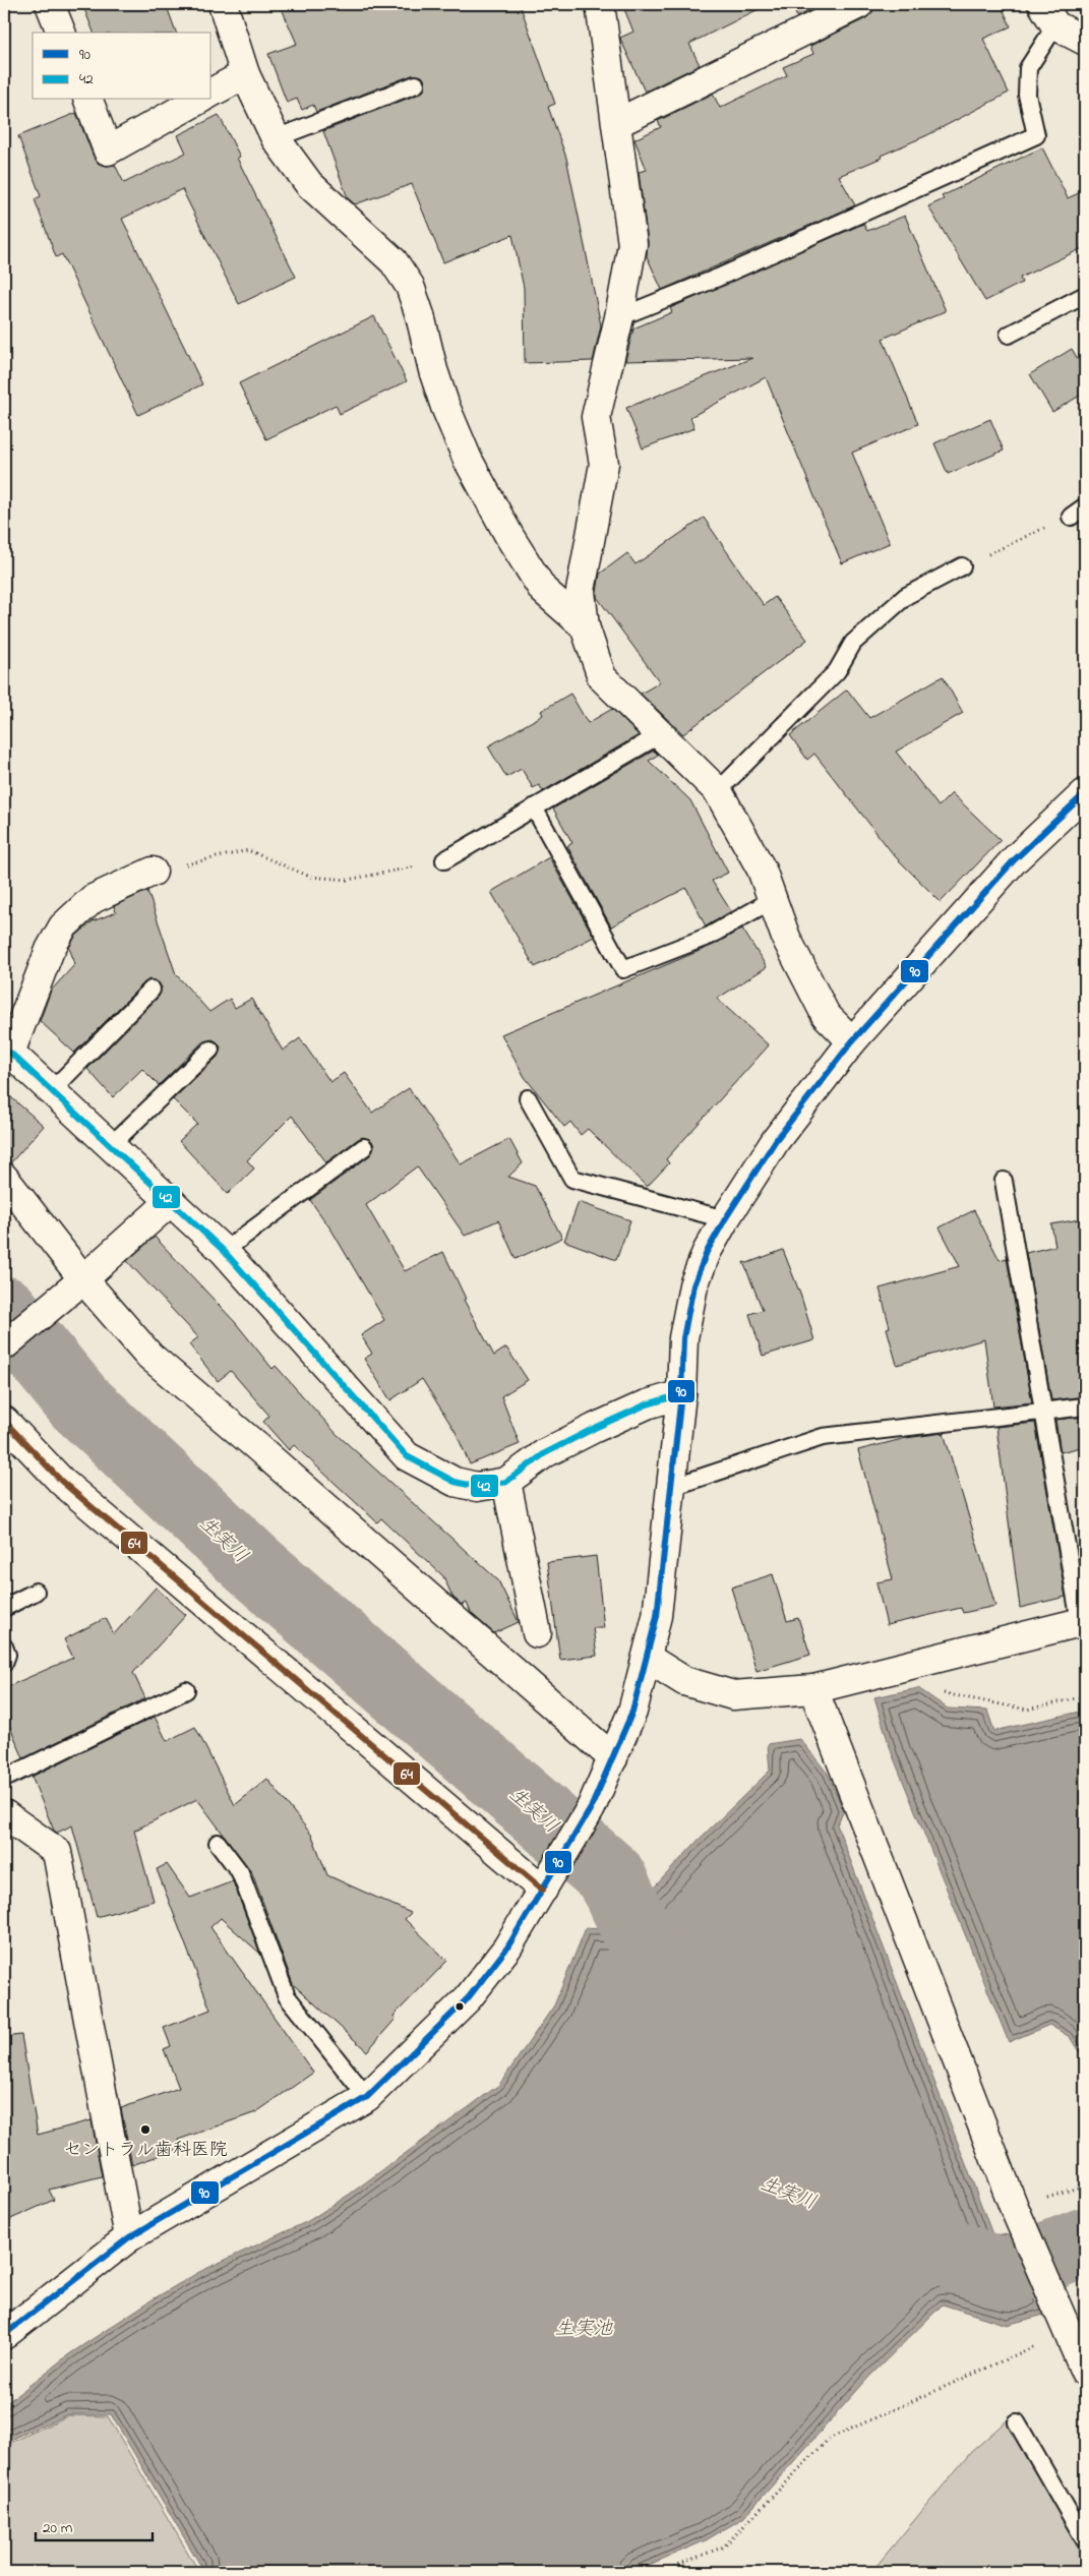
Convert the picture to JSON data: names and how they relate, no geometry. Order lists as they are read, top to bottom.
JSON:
{
  "water": ["生実川", "生実池"],
  "places": ["セントラル歯科医院"],
  "lines": ["transit line 90", "transit line 42", "transit line 64"],
  "legend": ["90", "42"],
  "scale_bar": "20 m"
}
